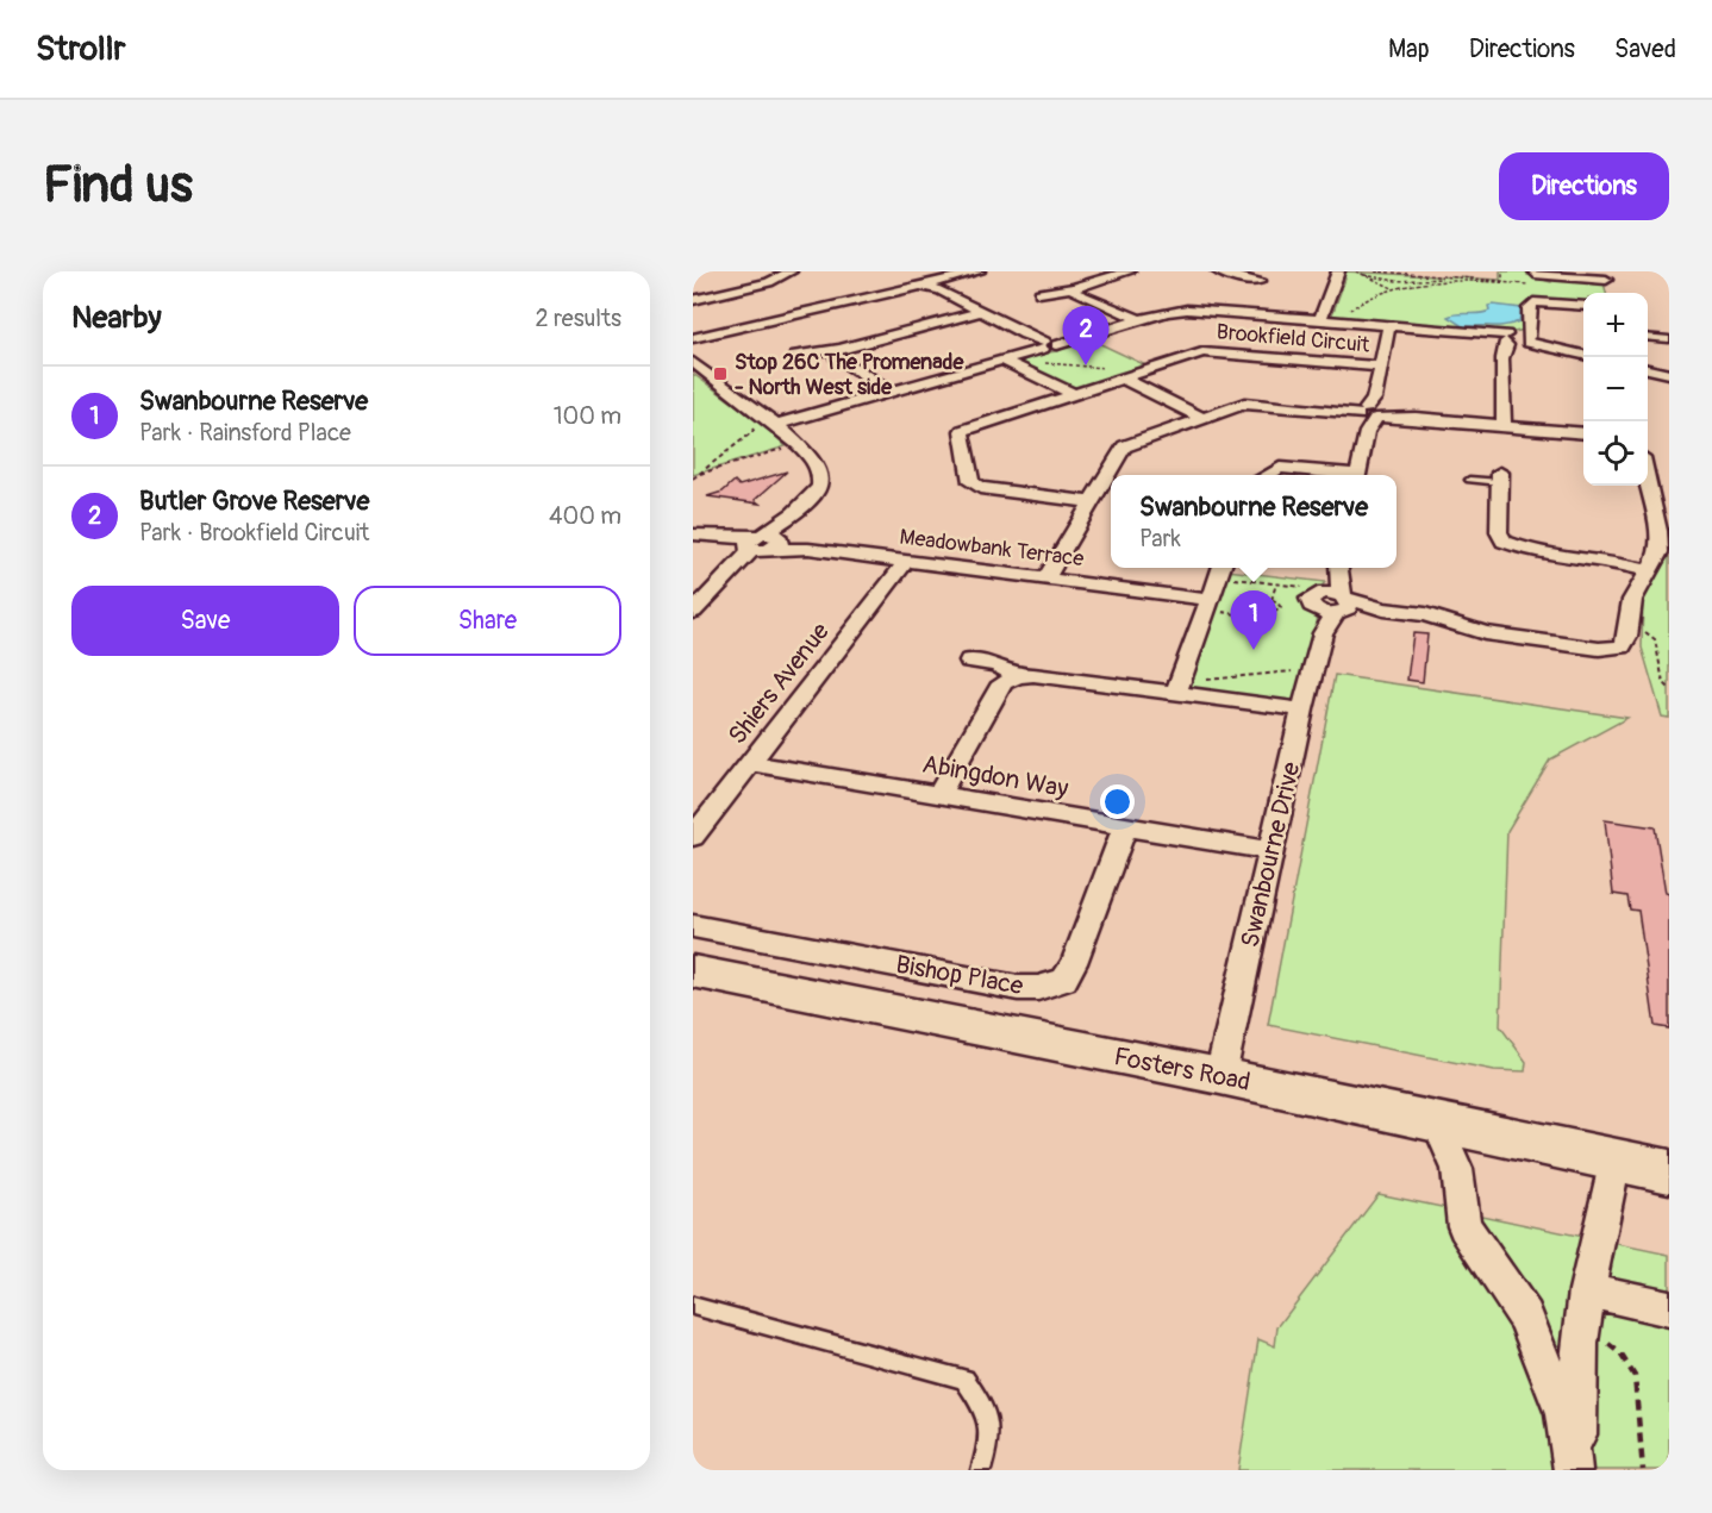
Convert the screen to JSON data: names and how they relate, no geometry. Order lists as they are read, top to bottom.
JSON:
{
  "streets": {
    "main road": ["Fosters Road"],
    "street": [
      "Brookfield Circuit",
      "Meadowbank Terrace",
      "Shiers Avenue",
      "Abingdon Way",
      "Swanbourne Drive",
      "Bishop Place"
    ]
  },
  "crossings": [
    ["Meadowbank Terrace", "Shiers Avenue"],
    ["Shiers Avenue", "Abingdon Way"],
    ["Abingdon Way", "Swanbourne Drive"],
    ["Abingdon Way", "Bishop Place"],
    ["Swanbourne Drive", "Fosters Road"]
  ],
  "places": {
    "transit": ["Stop 26C The Promenade - North West side"]
  },
  "page": {
    "header": "Strollr",
    "nav": ["Map", "Directions", "Saved"],
    "buttons": [
      "Directions",
      ["Save", "Share"]
    ],
    "title": "Find us",
    "heading": ["Nearby", "2 results"],
    "map_buttons": ["+", "−"],
    "pins": ["2", "1"],
    "list": [
      {
        "mark": "1",
        "name": "Swanbourne Reserve",
        "note": "Park · Rainsford Place",
        "value": "100 m"
      },
      {
        "mark": "2",
        "name": "Butler Grove Reserve",
        "note": "Park · Brookfield Circuit",
        "value": "400 m"
      }
    ],
    "popup": ["Swanbourne Reserve", "Park"]
  }
}
